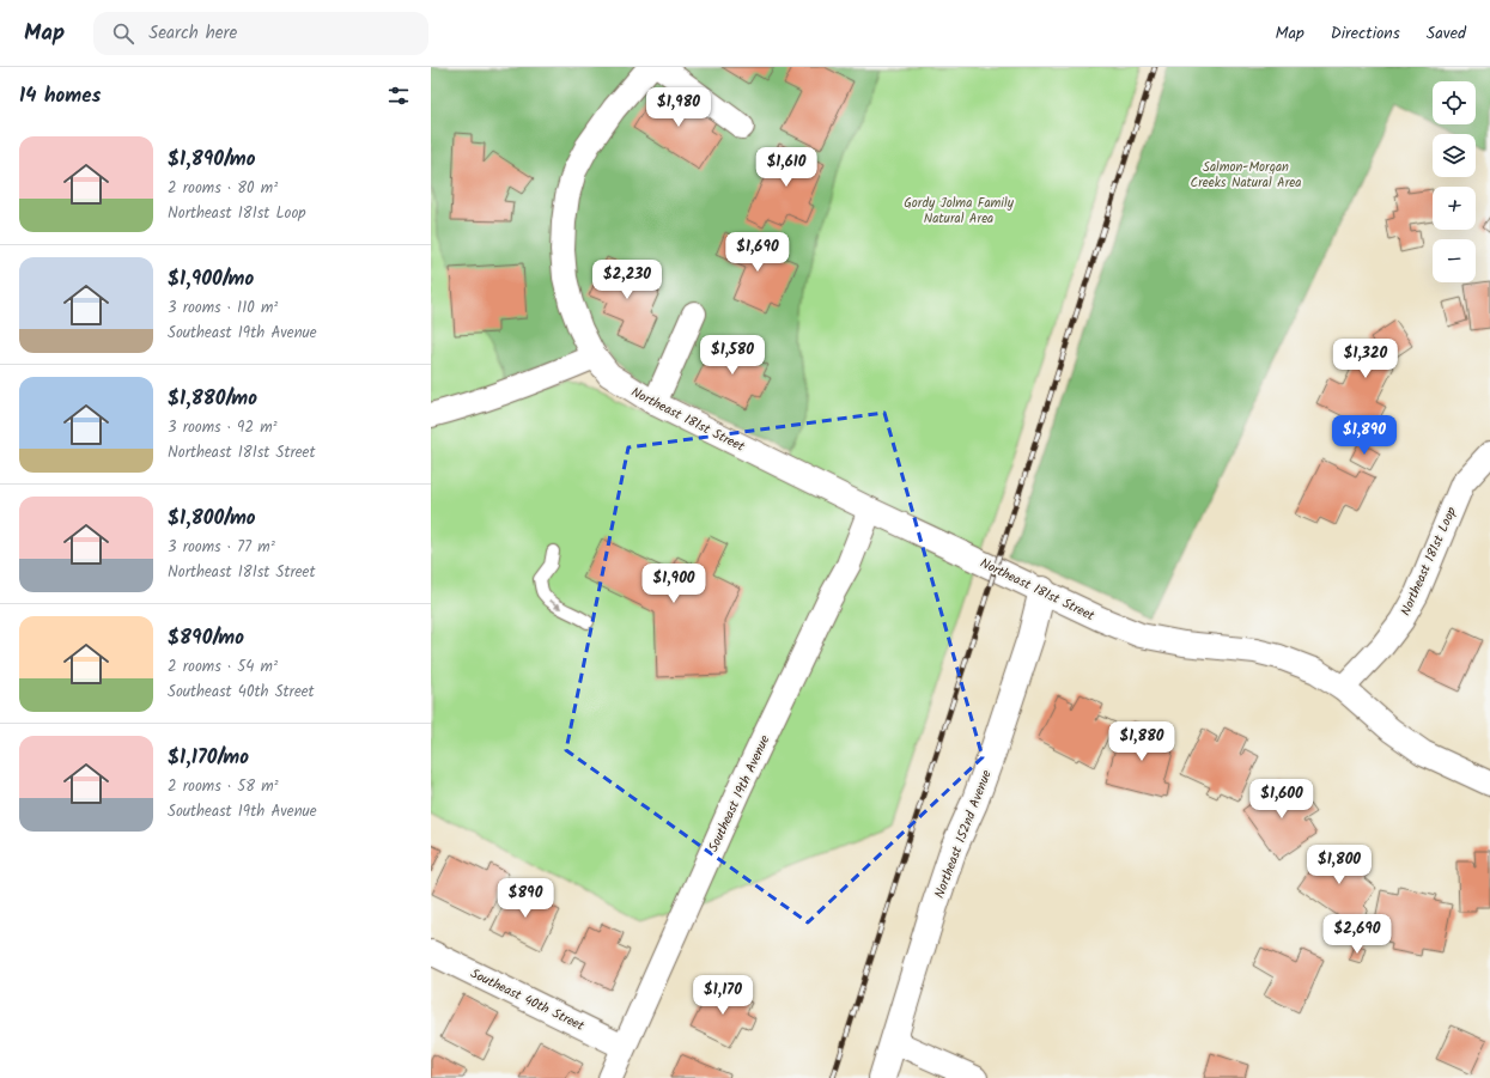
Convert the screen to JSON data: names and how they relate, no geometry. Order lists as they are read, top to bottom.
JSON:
{
  "streets": {
    "street": [
      "Northeast 181st Street",
      "Northeast 181st Loop",
      "Southeast 19th Avenue",
      "Northeast 152nd Avenue",
      "Southeast 40th Street"
    ]
  },
  "crossings": [
    ["Northeast 181st Street", "Northeast 181st Loop"],
    ["Northeast 181st Street", "Southeast 19th Avenue"],
    ["Northeast 181st Street", "Northeast 152nd Avenue"],
    ["Southeast 19th Avenue", "Southeast 40th Street"]
  ],
  "parks": ["Salmon-Morgan Creeks Natural Area", "Gordy Jolma Family Natural Area"],
  "page": {
    "header": "Map",
    "search": "Search here",
    "nav": ["Map", "Directions", "Saved"],
    "heading": "14 homes",
    "map_buttons": ["+", "−"],
    "price": [
      "$1,980",
      "$1,610",
      "$1,690",
      "$2,230",
      "$1,580",
      "$1,320",
      "$1,890",
      "$1,900",
      "$1,880",
      "$1,600",
      "$1,800",
      "$890",
      "$2,690",
      "$1,170"
    ],
    "list": [
      {
        "name": "$1,890/mo",
        "note": "2 rooms · 80 m² · Northeast 181st Loop"
      },
      {
        "name": "$1,900/mo",
        "note": "3 rooms · 110 m² · Southeast 19th Avenue"
      },
      {
        "name": "$1,880/mo",
        "note": "3 rooms · 92 m² · Northeast 181st Street"
      },
      {
        "name": "$1,800/mo",
        "note": "3 rooms · 77 m² · Northeast 181st Street"
      },
      {
        "name": "$890/mo",
        "note": "2 rooms · 54 m² · Southeast 40th Street"
      },
      {
        "name": "$1,170/mo",
        "note": "2 rooms · 58 m² · Southeast 19th Avenue"
      }
    ]
  }
}
